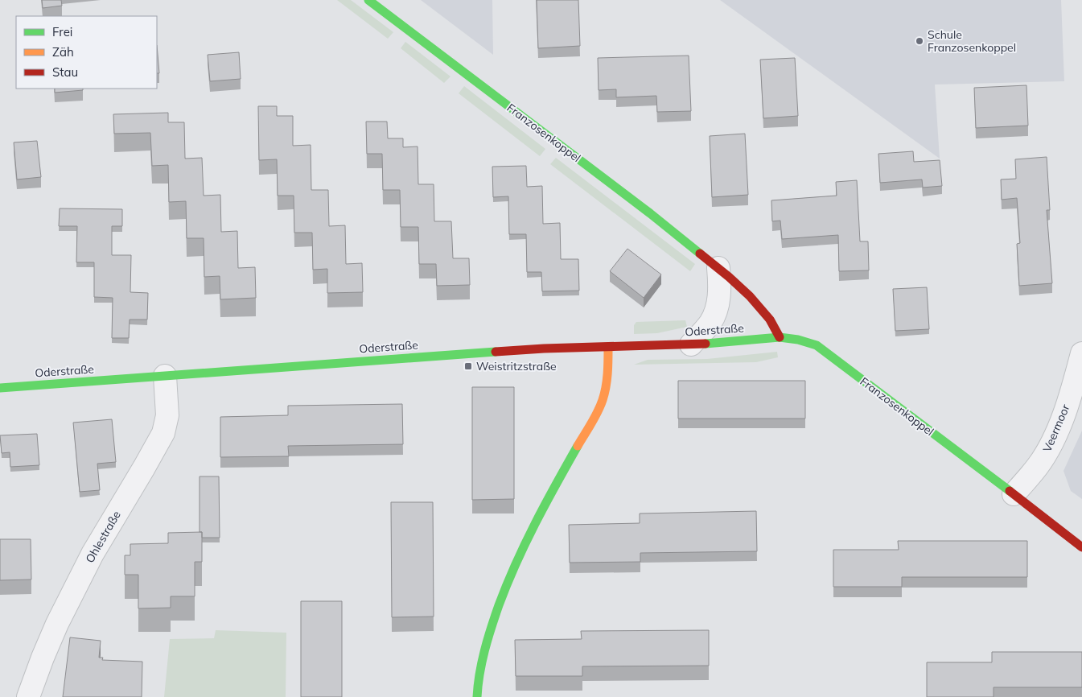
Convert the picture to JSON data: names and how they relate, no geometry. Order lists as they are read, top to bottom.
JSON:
{
  "streets": {
    "street": [
      "Franzosenkoppel",
      "Oderstraße",
      "Veermoor",
      "Ohlestraße"
    ]
  },
  "crossings": [
    ["Franzosenkoppel", "Oderstraße"],
    ["Franzosenkoppel", "Veermoor"],
    ["Oderstraße", "Ohlestraße"]
  ],
  "places": {
    "other": ["Schule Franzosenkoppel"],
    "transit": ["Weistritzstraße"]
  },
  "legend": ["Frei", "Zäh", "Stau"]
}
